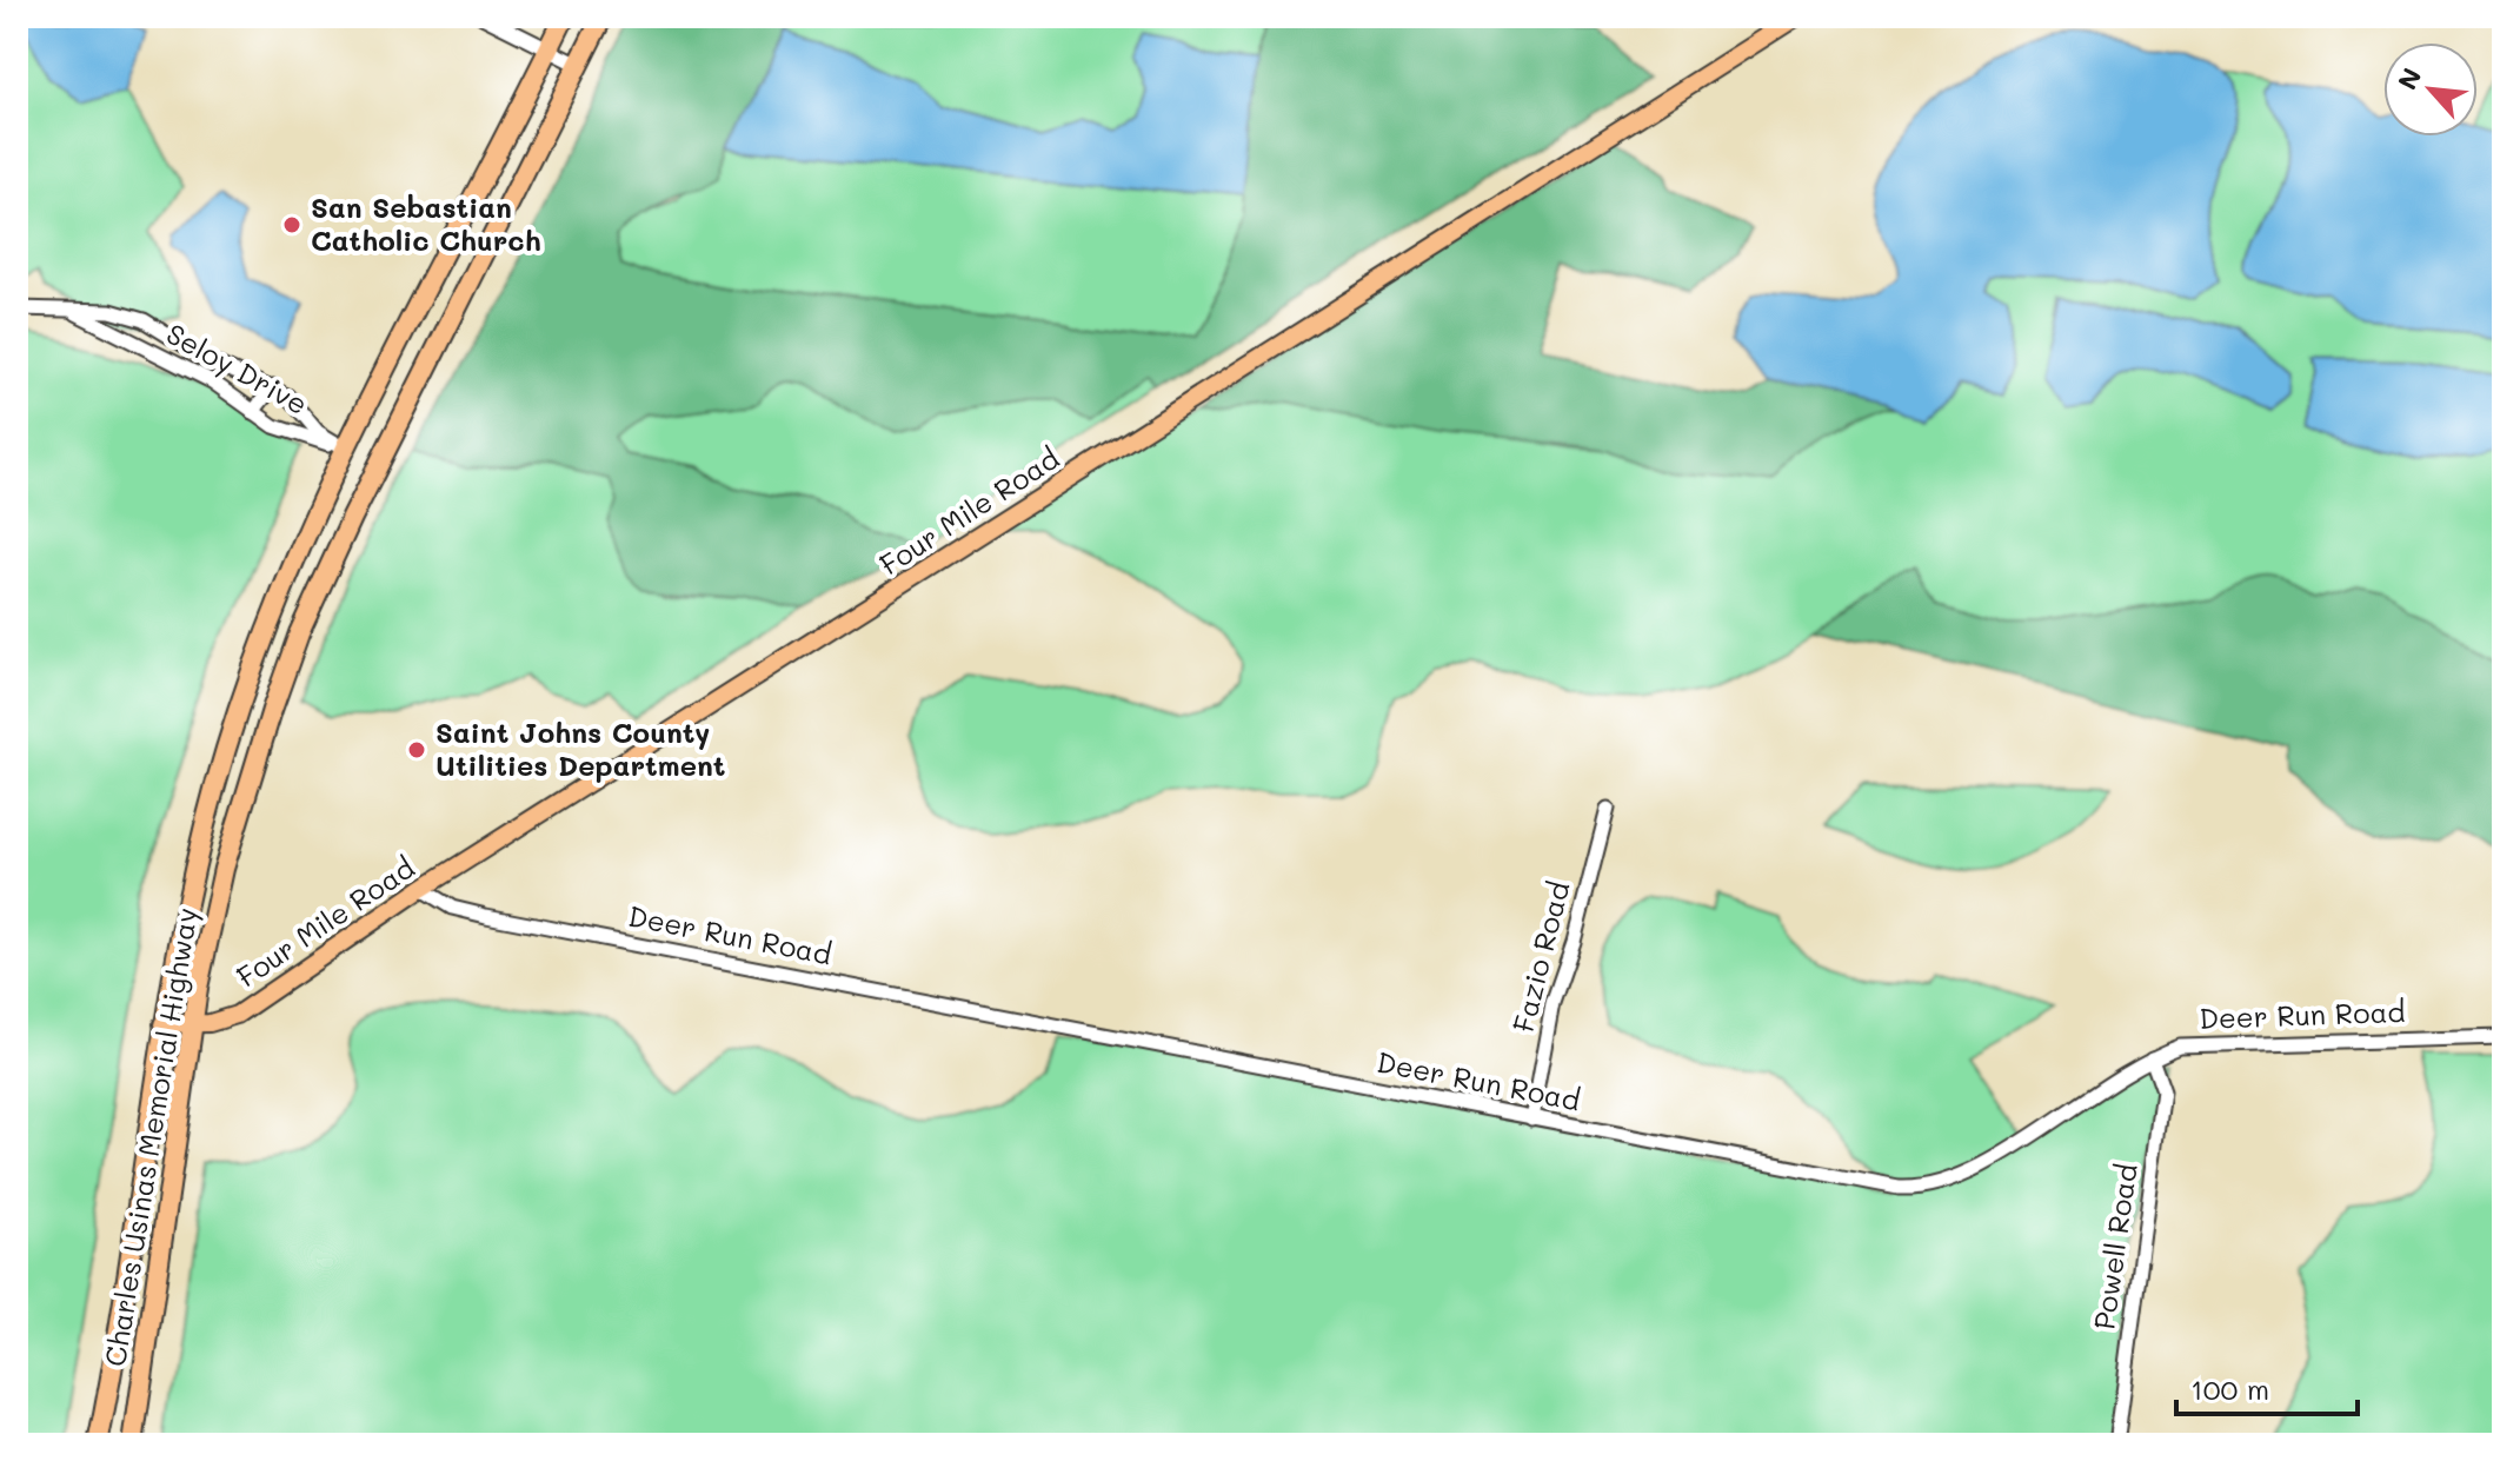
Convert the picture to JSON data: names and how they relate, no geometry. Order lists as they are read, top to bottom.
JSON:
{
  "streets": {
    "highway": ["Charles Usinas Memorial Highway"],
    "main road": ["Four Mile Road"],
    "street": [
      "Seloy Drive",
      "Deer Run Road",
      "Fazio Road",
      "Powell Road"
    ]
  },
  "crossings": [
    ["Seloy Drive", "Charles Usinas Memorial Highway"],
    ["Four Mile Road", "Deer Run Road"],
    ["Four Mile Road", "Charles Usinas Memorial Highway"],
    ["Deer Run Road", "Fazio Road"],
    ["Deer Run Road", "Powell Road"]
  ],
  "places": ["San Sebastian Catholic Church", "Saint Johns County Utilities Department"],
  "scale_bar": "100 m",
  "north": "top left"
}
